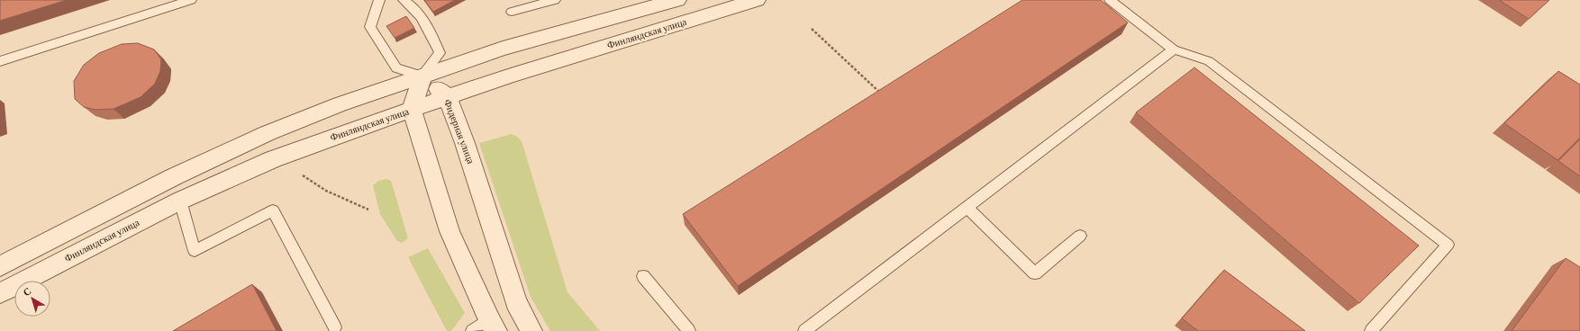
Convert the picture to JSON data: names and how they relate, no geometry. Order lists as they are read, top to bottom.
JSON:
{
  "streets": {
    "street": ["Финляндская улица", "Фидерная улица"]
  },
  "crossings": [
    ["Финляндская улица", "Фидерная улица"]
  ],
  "north": "top left"
}
